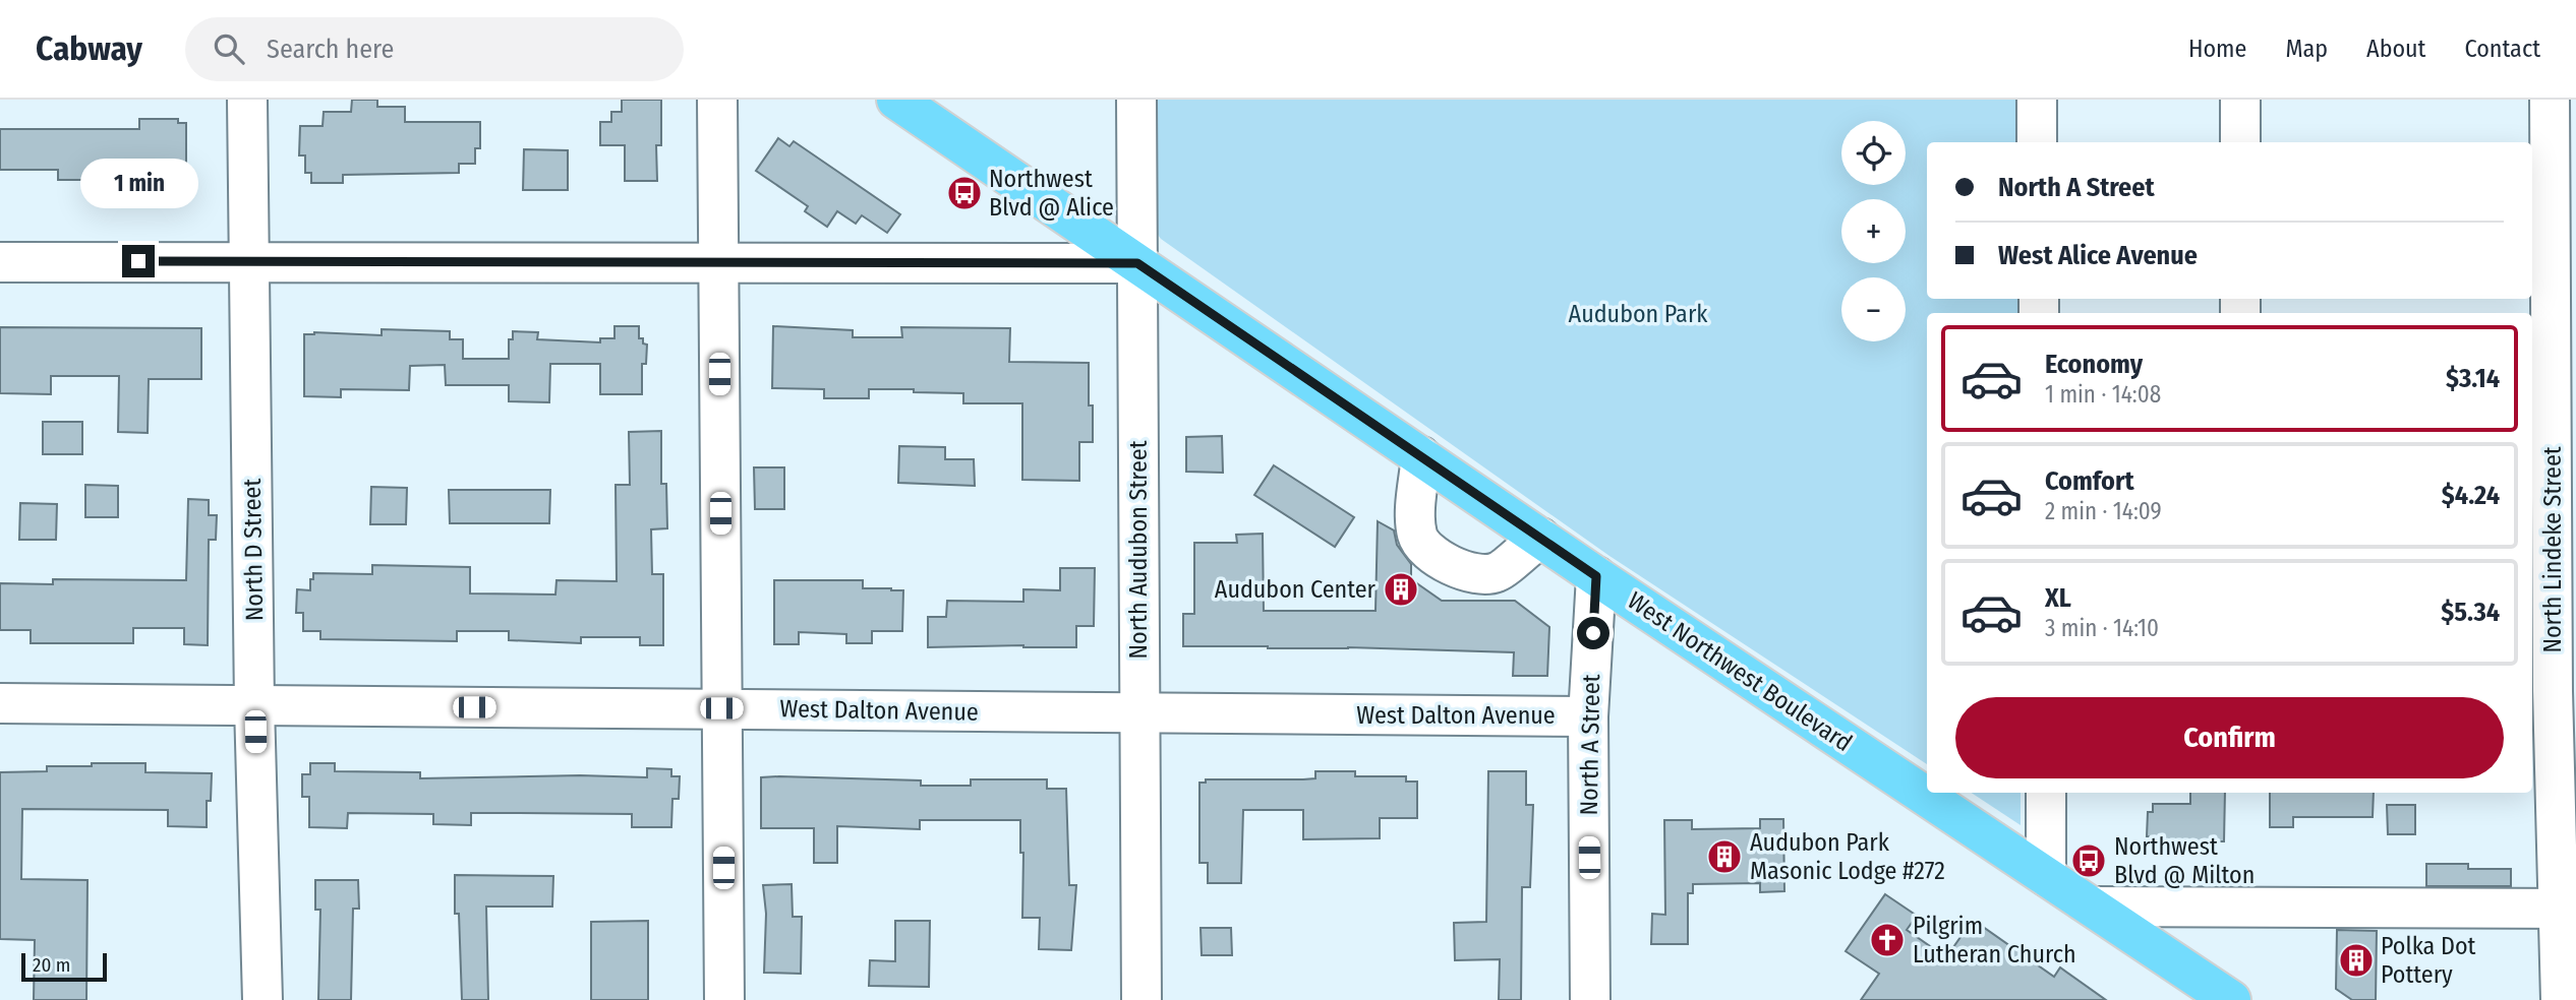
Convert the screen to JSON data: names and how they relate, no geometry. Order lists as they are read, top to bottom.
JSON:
{
  "streets": {
    "main road": ["West Northwest Boulevard"],
    "street": [
      "North D Street",
      "North Audubon Street",
      "North Lindeke Street",
      "West Dalton Avenue",
      "North A Street"
    ]
  },
  "crossings": [
    ["North D Street", "West Dalton Avenue"],
    ["North Audubon Street", "West Northwest Boulevard"],
    ["North Audubon Street", "West Dalton Avenue"],
    ["West Northwest Boulevard", "North A Street"],
    ["West Dalton Avenue", "North A Street"]
  ],
  "parks": ["Audubon Park"],
  "places": {
    "bus stop": ["Northwest Blvd @ Alice", "Northwest Blvd @ Milton"],
    "building": ["Audubon Center", "Audubon Park Masonic Lodge #272", "Polka Dot Pottery"],
    "church": ["Pilgrim Lutheran Church"]
  },
  "scale_bar": "20 m",
  "page": {
    "header": "Cabway",
    "search": "Search here",
    "nav": [
      "Home",
      "Map",
      "About",
      "Contact"
    ],
    "map_buttons": ["+", "−"],
    "banner": ["North A Street", "West Alice Avenue"],
    "bubble": "1 min",
    "list": [
      {
        "name": "Economy",
        "note": "1 min · 14:08",
        "value": "$3.14"
      },
      {
        "name": "Comfort",
        "note": "2 min · 14:09",
        "value": "$4.24"
      },
      {
        "name": "XL",
        "note": "3 min · 14:10",
        "value": "$5.34"
      }
    ],
    "buttons": "Confirm",
    "scale": "20 m"
  }
}
